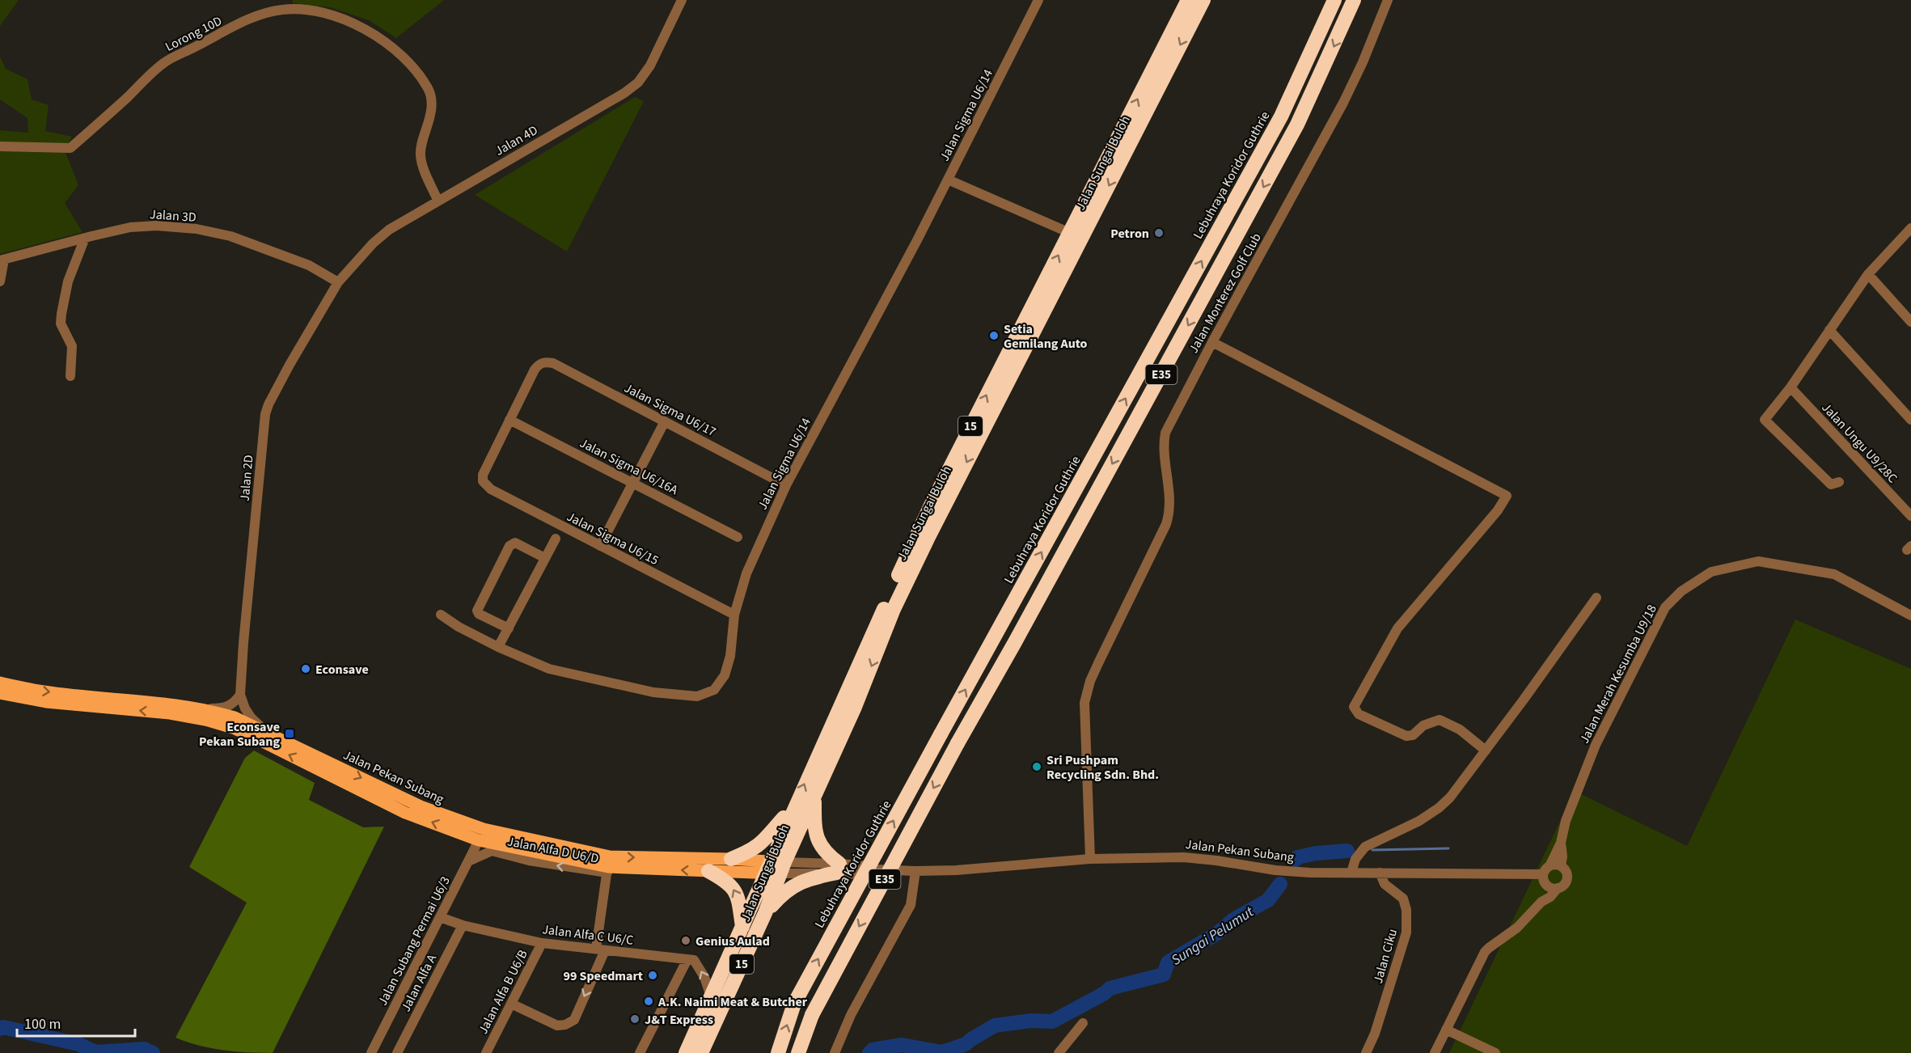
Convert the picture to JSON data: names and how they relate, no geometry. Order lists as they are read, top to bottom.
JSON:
{
  "streets": {
    "highway": [
      "Jalan Sungai Buloh",
      "Lebuhraya Koridor Guthrie",
      "E35",
      "15"
    ],
    "main road": ["Jalan Pekan Subang"],
    "street": [
      "Lorong 10D",
      "Jalan Sigma U6/14",
      "Jalan 4D",
      "Jalan 3D",
      "Jalan Monterez Golf Club",
      "Jalan Sigma U6/17",
      "Jalan Ungu U9/28C",
      "Jalan Sigma U6/16A",
      "Jalan 2D",
      "Jalan Sigma U6/15",
      "Jalan Merah Kesumba U9/18",
      "Jalan Alfa D U6/D",
      "Jalan Alfa C U6/C",
      "Jalan Subang Permai U6/3",
      "Jalan Ciku",
      "Jalan Alfa A",
      "Jalan Alfa B U6/B"
    ]
  },
  "crossings": [
    ["Lorong 10D", "Jalan 4D"],
    ["Jalan Sigma U6/14", "Jalan Sigma U6/17"],
    ["Jalan Sigma U6/14", "Jalan Sigma U6/15"],
    ["Jalan 4D", "Jalan 3D"],
    ["Jalan 4D", "Jalan 2D"],
    ["Jalan Sungai Buloh", "Jalan Pekan Subang"],
    ["Jalan 3D", "Jalan 2D"],
    ["Jalan Monterez Golf Club", "Jalan Pekan Subang"],
    ["Jalan Sigma U6/17", "Jalan Sigma U6/16A"],
    ["Jalan Sigma U6/17", "Jalan Sigma U6/15"],
    ["Jalan Sigma U6/16A", "Jalan Sigma U6/15"],
    ["Jalan 2D", "Jalan Pekan Subang"],
    ["Jalan Pekan Subang", "Jalan Alfa D U6/D"],
    ["Jalan Pekan Subang", "Jalan Subang Permai U6/3"],
    ["Jalan Pekan Subang", "Jalan Ciku"],
    ["Jalan Alfa D U6/D", "Jalan Subang Permai U6/3"],
    ["Jalan Alfa C U6/C", "Jalan Subang Permai U6/3"],
    ["Jalan Alfa C U6/C", "Jalan Alfa A"],
    ["Jalan Alfa C U6/C", "Jalan Alfa B U6/B"]
  ],
  "one_way": ["Jalan Alfa D U6/D"],
  "water": ["Sungai Pelumut"],
  "places": {
    "other": [
      "Petron",
      "Setia Gemilang Auto",
      "Econsave",
      "Sri Pushpam Recycling Sdn. Bhd.",
      "Genius Aulad",
      "99 Speedmart",
      "A.K. Naimi Meat & Butcher",
      "J&T Express"
    ],
    "transit": ["Econsave Pekan Subang"]
  },
  "scale_bar": "100 m"
}
